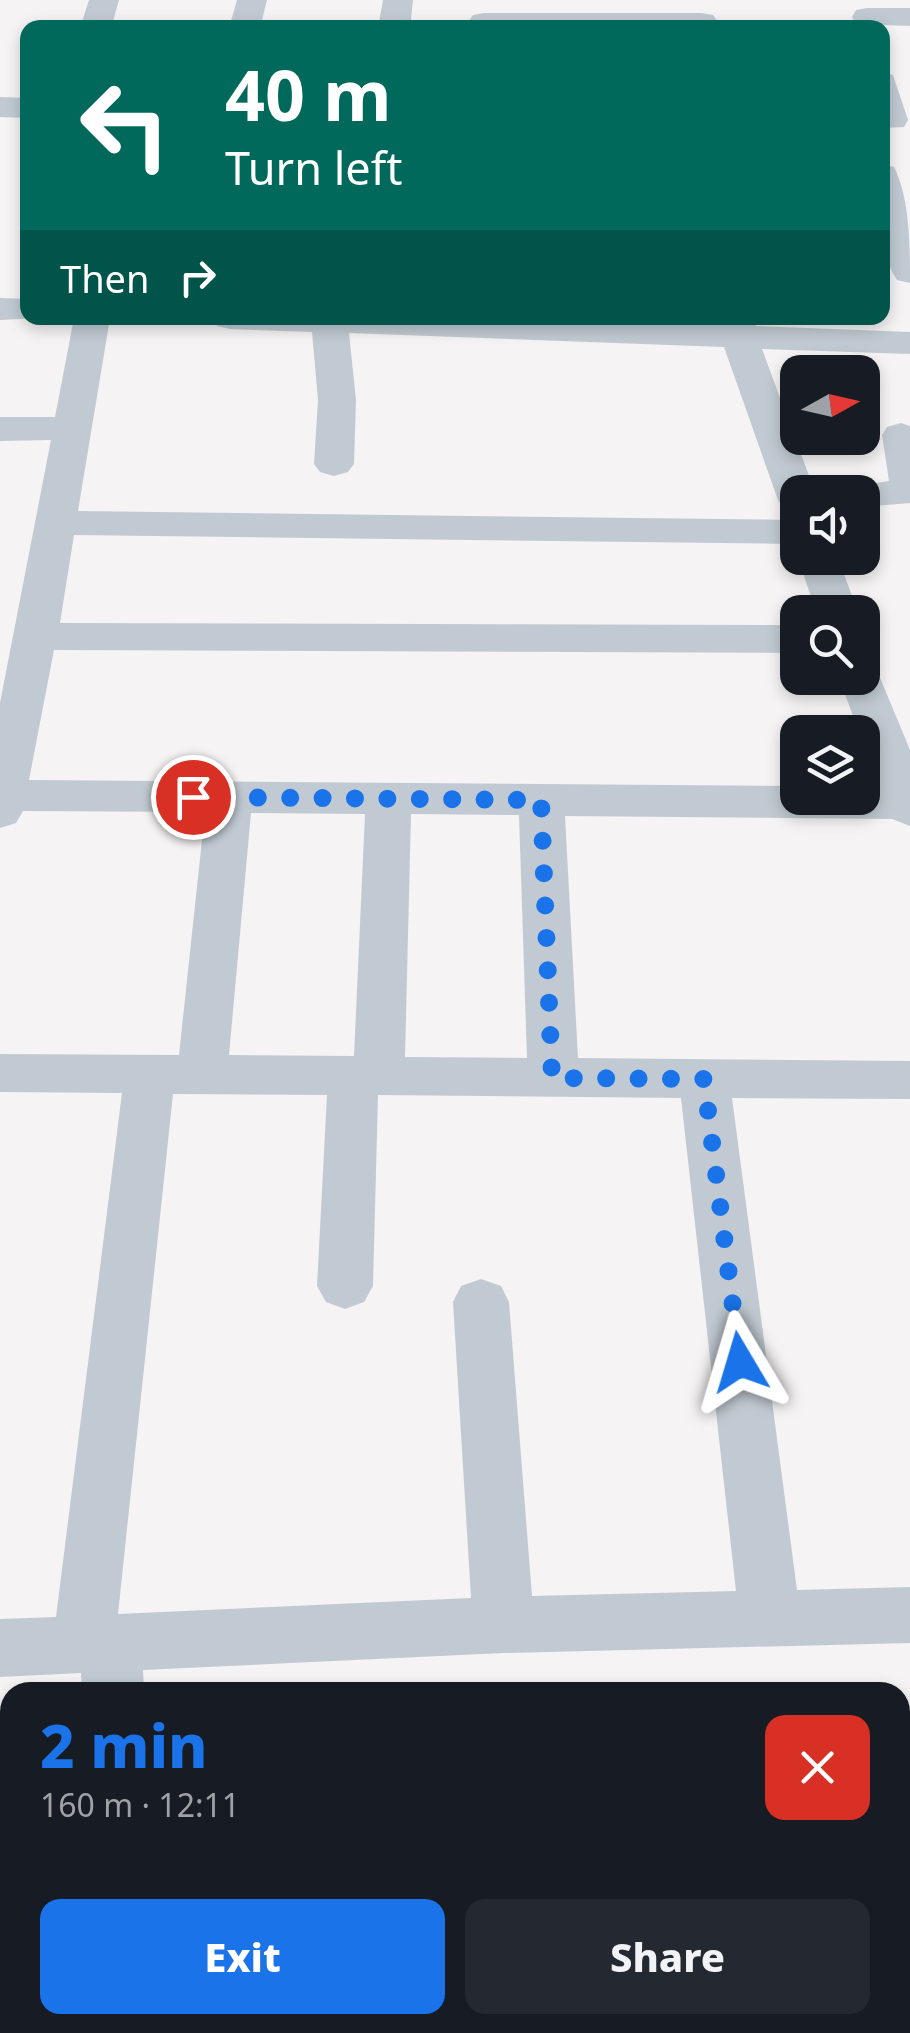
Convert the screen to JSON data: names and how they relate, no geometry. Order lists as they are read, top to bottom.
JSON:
{
  "north": "right",
  "page": {
    "turn": ["40 m", "Turn left"],
    "then": "Then",
    "heading": ["2 min", "160 m · 12:11"],
    "buttons": ["Exit", "Share"]
  }
}
